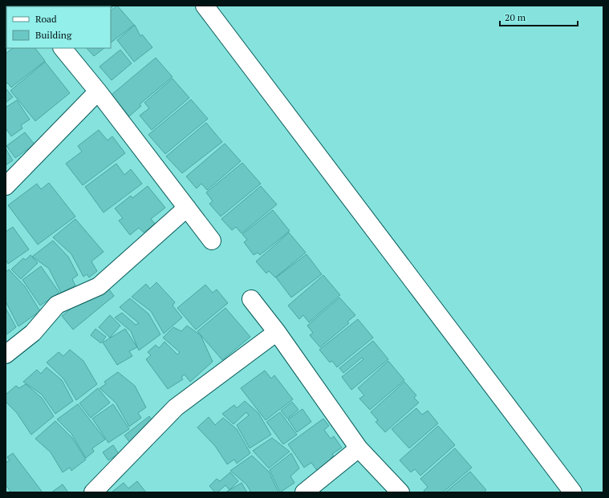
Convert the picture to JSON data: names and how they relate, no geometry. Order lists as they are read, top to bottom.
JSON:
{
  "legend": ["Road", "Building"],
  "scale_bar": "20 m"
}
